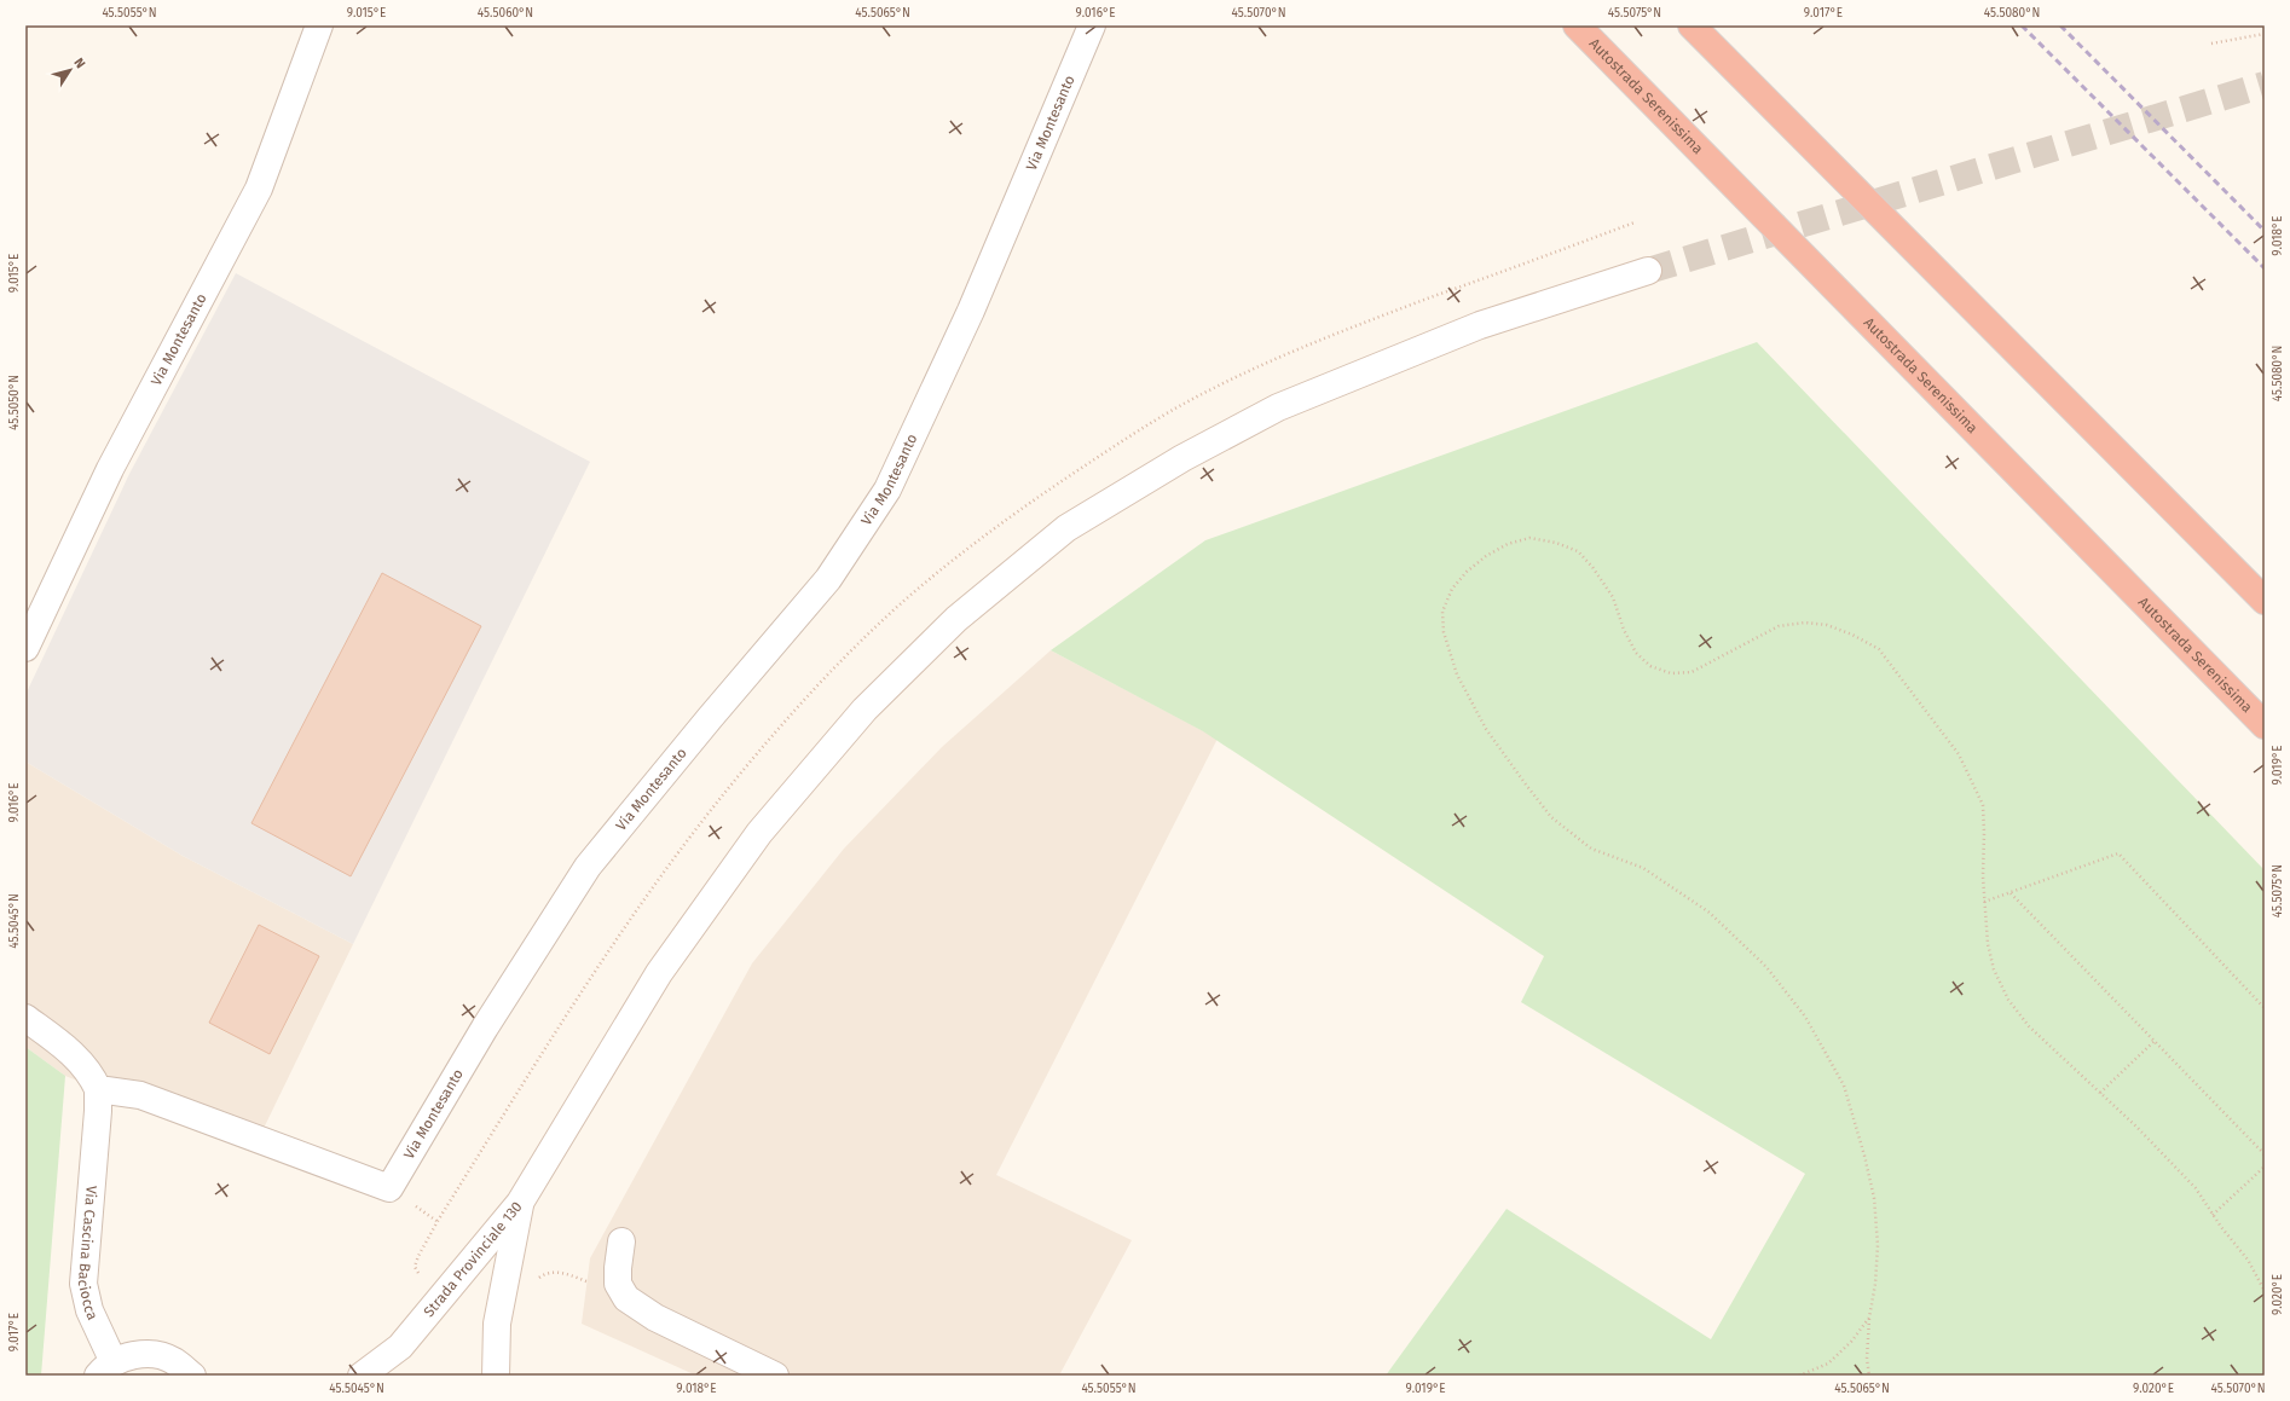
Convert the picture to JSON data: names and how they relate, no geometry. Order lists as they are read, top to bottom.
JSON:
{
  "streets": {
    "highway": ["Autostrada Serenissima"],
    "street": ["Via Montesanto", "Via Cascina Baciocca", "Strada Provinciale 130"]
  },
  "crossings": [
    ["Via Montesanto", "Via Cascina Baciocca"]
  ],
  "north": "top right",
  "coordinates": [
    "45.5055°N",
    "9.015°E",
    "45.5060°N",
    "45.5065°N",
    "9.016°E",
    "45.5070°N",
    "45.5075°N",
    "9.017°E",
    "45.5080°N",
    "9.018°E",
    "45.5050°N",
    "9.019°E",
    "45.5045°N",
    "9.020°E"
  ]
}
